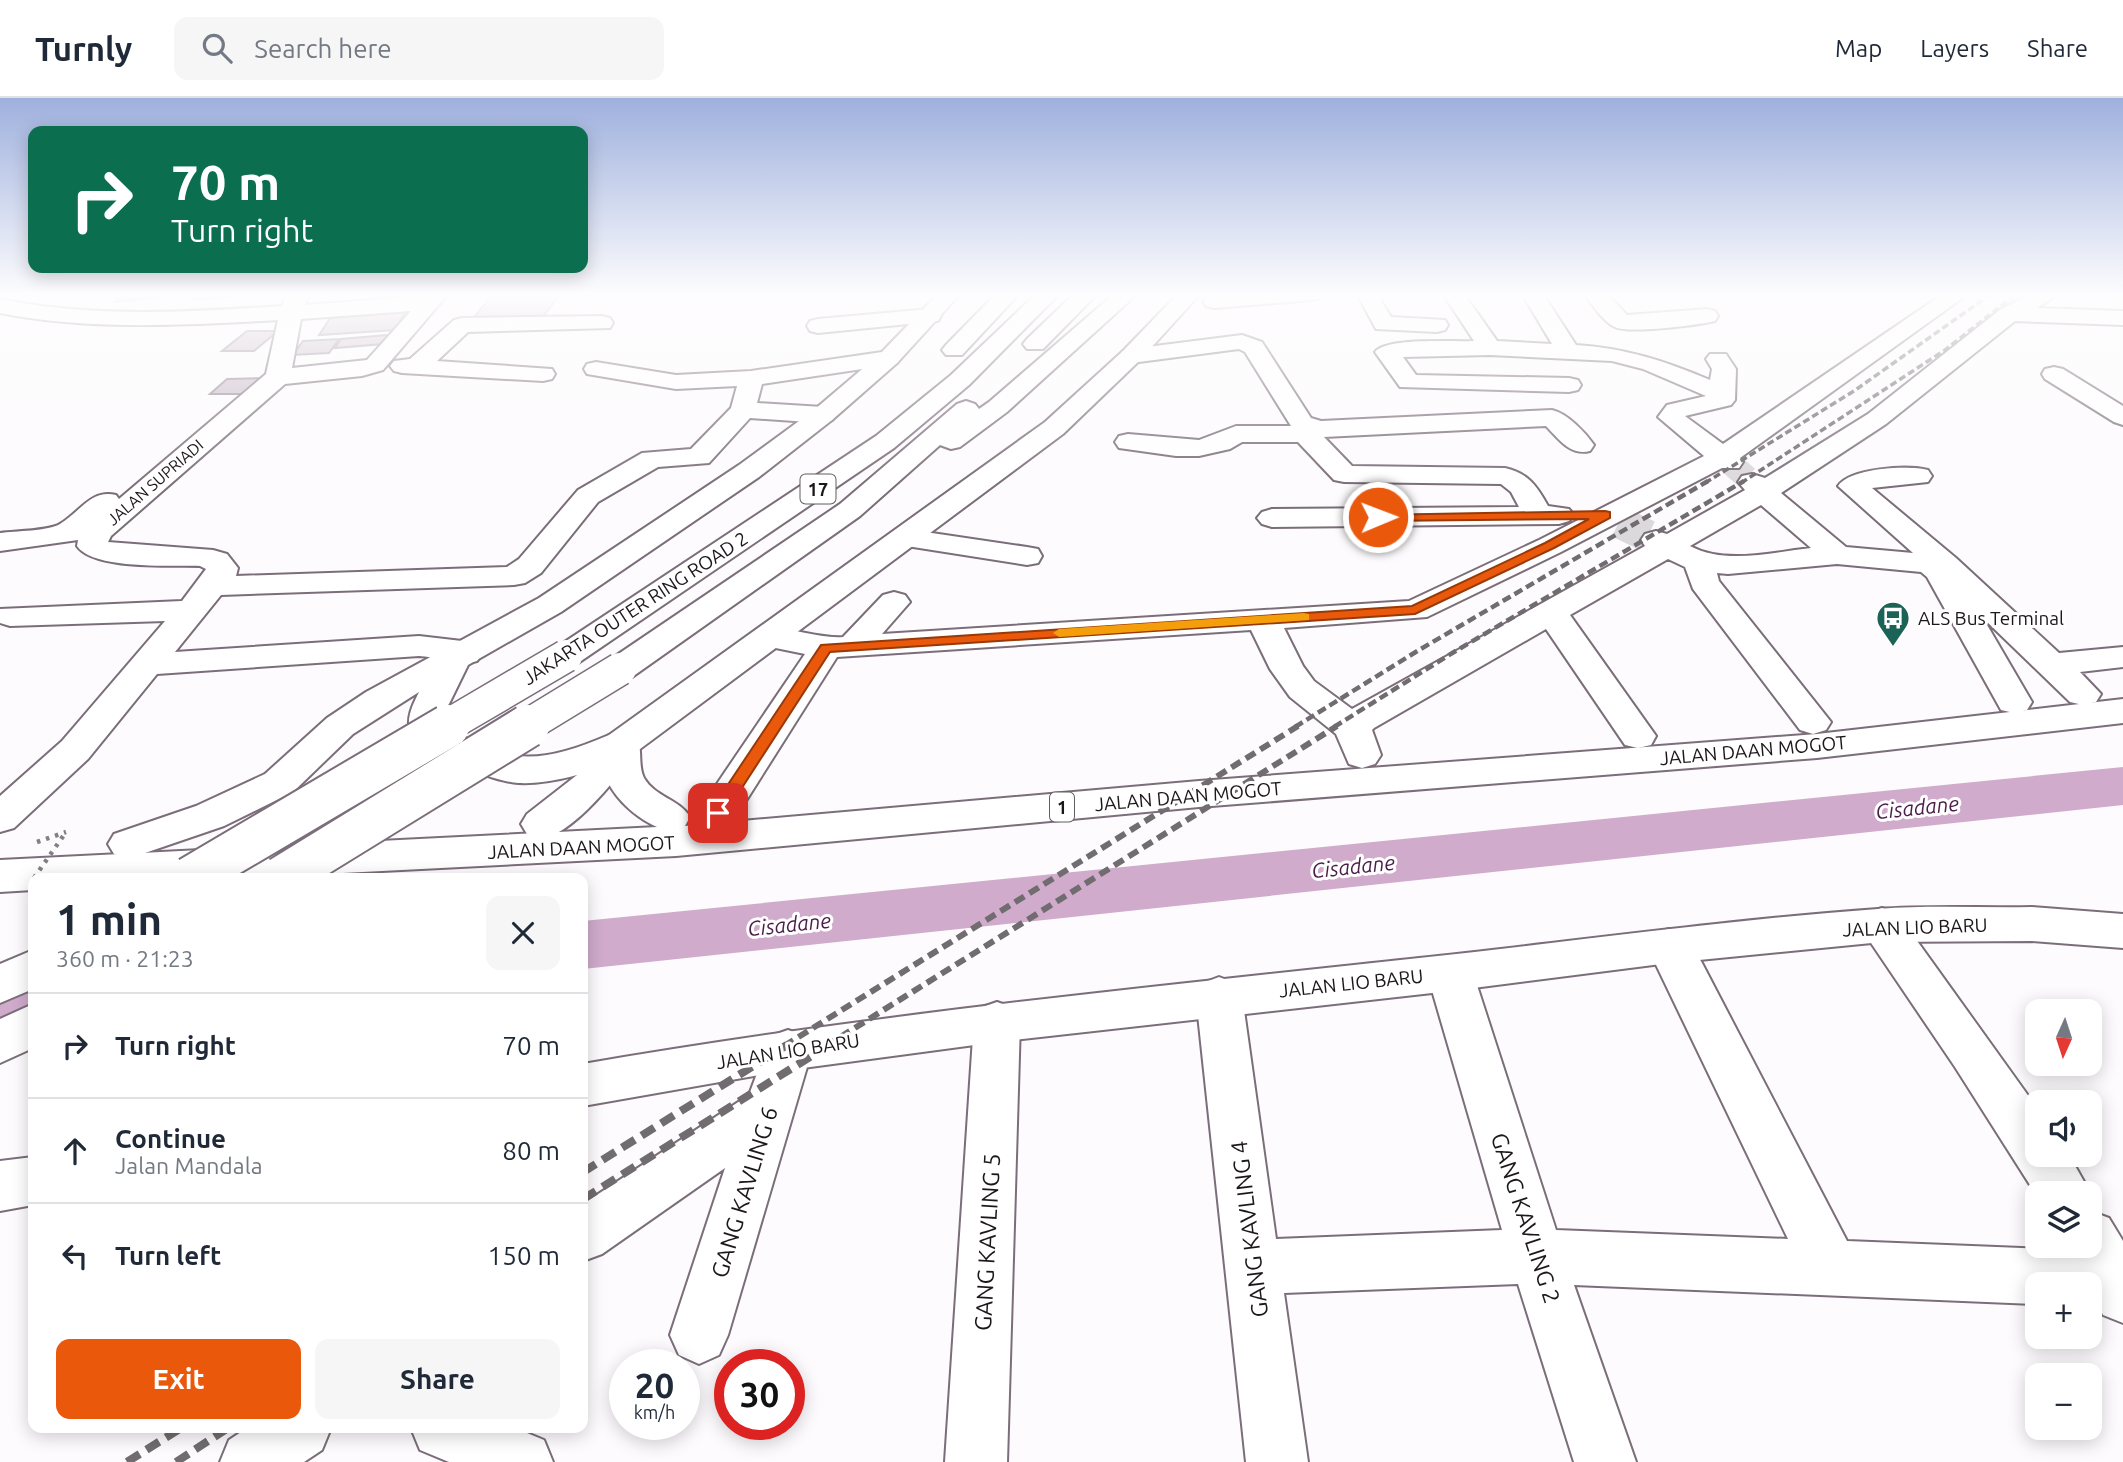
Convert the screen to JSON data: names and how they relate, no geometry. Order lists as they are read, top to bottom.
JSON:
{
  "streets": {
    "main road": [
      "JALAN SUPRIADI",
      "17",
      "JAKARTA OUTER RING ROAD 2",
      "JALAN DAAN MOGOT",
      "1",
      "JALAN LIO BARU",
      "GANG KAVLING 6",
      "GANG KAVLING 2",
      "GANG KAVLING 4",
      "GANG KAVLING 5"
    ]
  },
  "crossings": [
    ["JALAN LIO BARU", "GANG KAVLING 6"],
    ["JALAN LIO BARU", "GANG KAVLING 2"],
    ["JALAN LIO BARU", "GANG KAVLING 4"],
    ["JALAN LIO BARU", "GANG KAVLING 5"]
  ],
  "water": ["Cisadane"],
  "places": {
    "bus stop": ["ALS Bus Terminal"]
  },
  "north": "bottom",
  "page": {
    "header": "Turnly",
    "search": "Search here",
    "nav": ["Map", "Layers", "Share"],
    "turn": ["70 m", "Turn right"],
    "heading": ["1 min", "360 m · 21:23"],
    "list": [
      {
        "name": "Turn right",
        "value": "70 m"
      },
      {
        "name": "Continue",
        "note": "Jalan Mandala",
        "value": "80 m"
      },
      {
        "name": "Turn left",
        "value": "150 m"
      }
    ],
    "map_buttons": ["+", "−"],
    "buttons": ["Exit", "Share"],
    "speed": "20 km/h",
    "limit": "30"
  }
}
